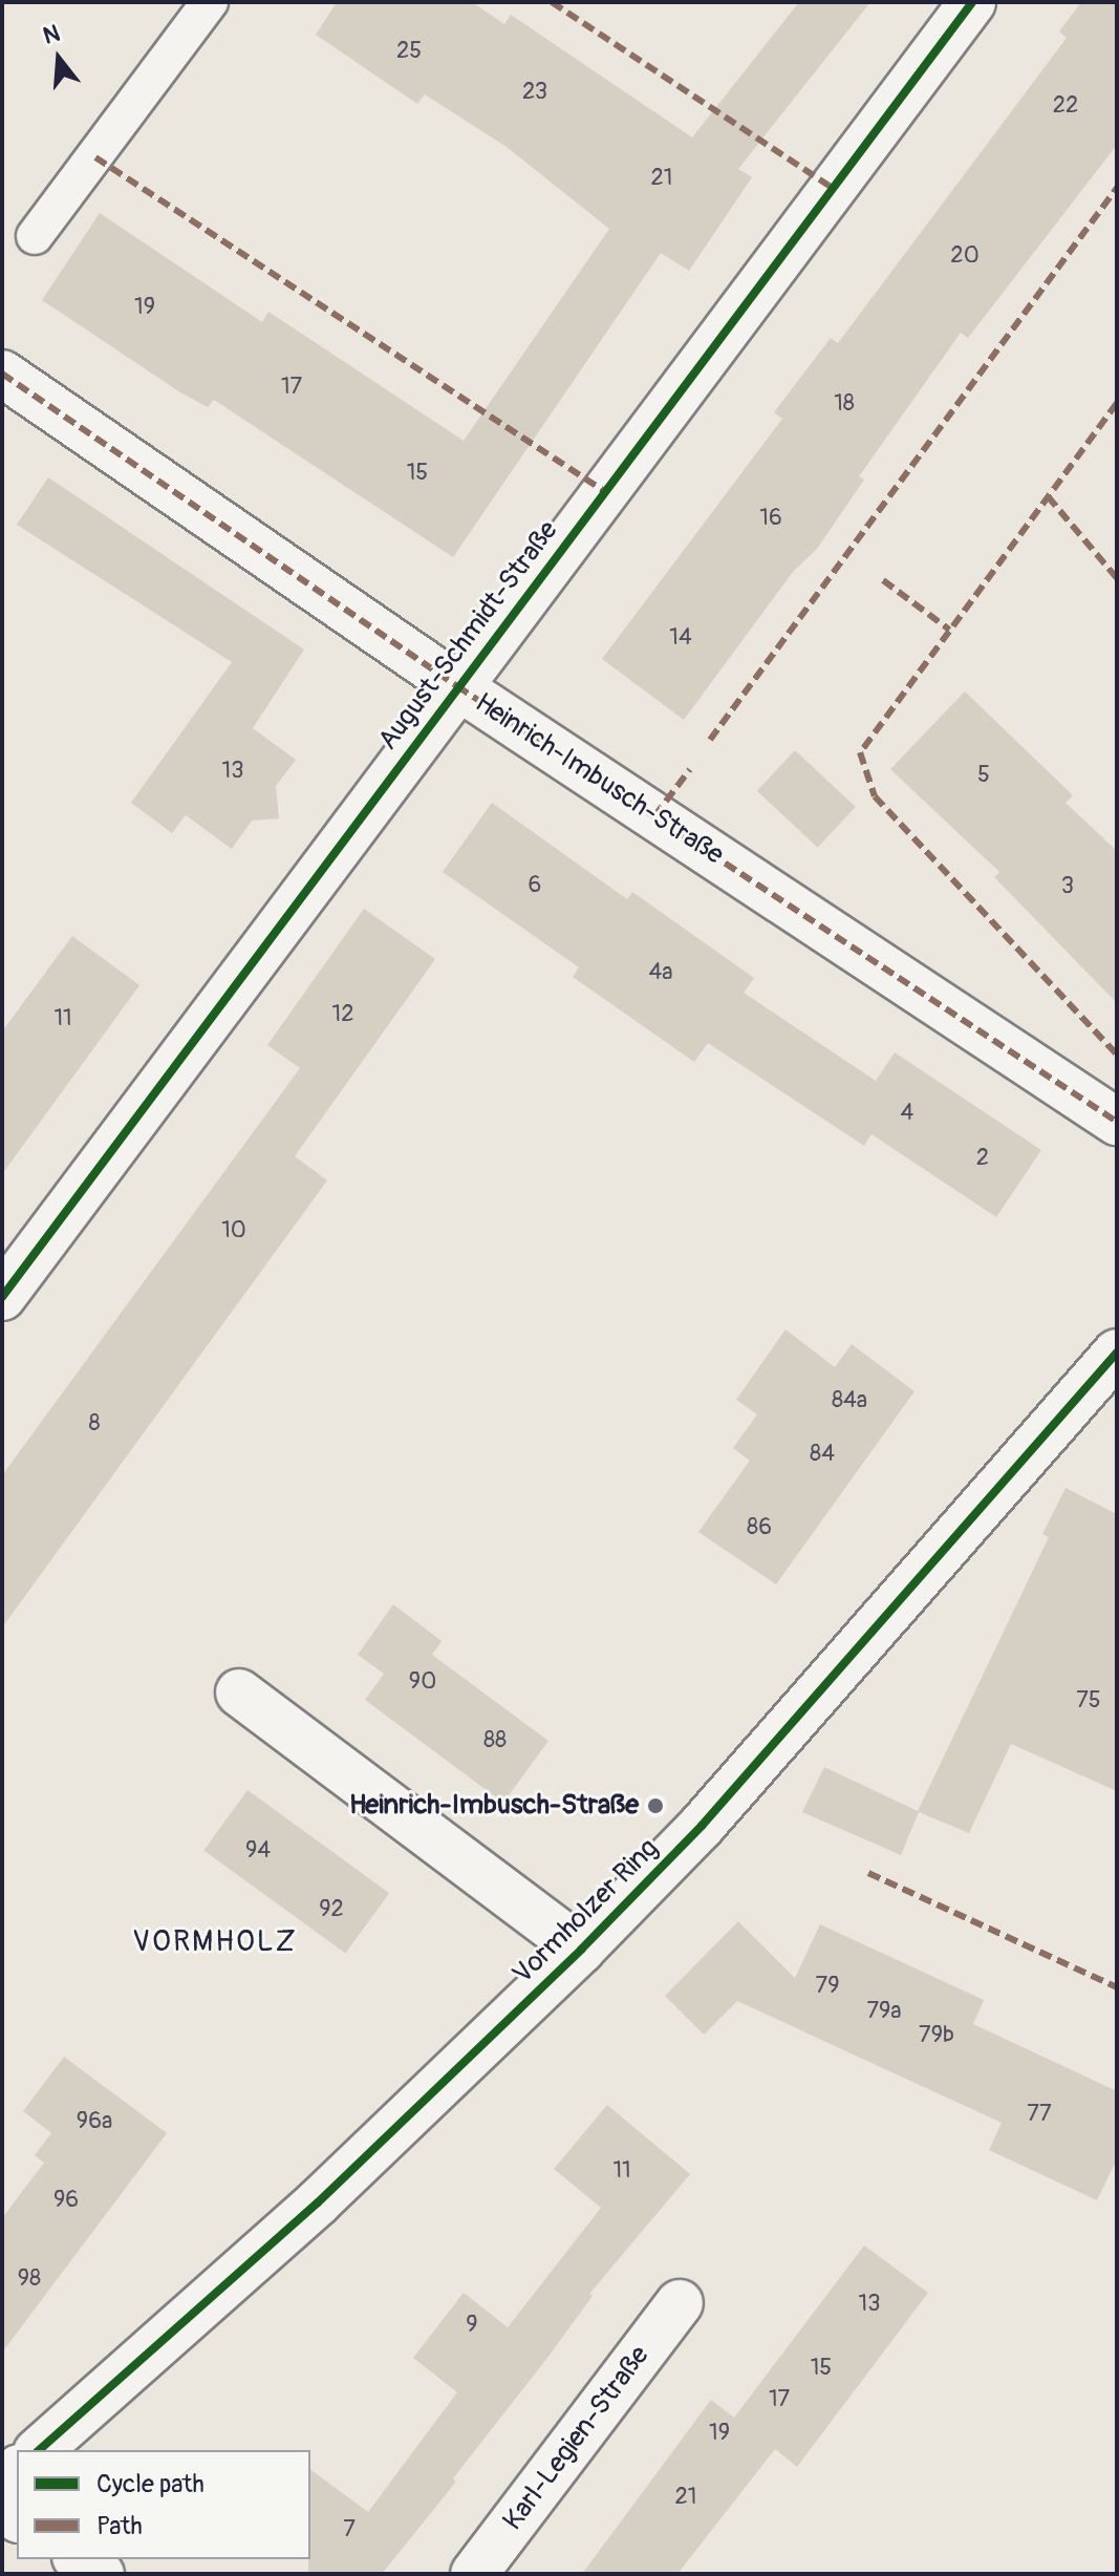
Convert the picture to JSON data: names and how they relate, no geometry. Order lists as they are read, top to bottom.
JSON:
{
  "streets": {
    "street": [
      "August-Schmidt-Straße",
      "Heinrich-Imbusch-Straße",
      "Vormholzer Ring",
      "Karl-Legien-Straße"
    ]
  },
  "crossings": [
    ["August-Schmidt-Straße", "Heinrich-Imbusch-Straße"]
  ],
  "districts": ["VORMHOLZ"],
  "places": ["Heinrich-Imbusch-Straße"],
  "house_numbers": [
    "25",
    "23",
    "22",
    "21",
    "20",
    "19",
    "17",
    "18",
    "15",
    "16",
    "14",
    "13",
    "5",
    "6",
    "3",
    "4a",
    "12",
    "11",
    "4",
    "2",
    "10",
    "84a",
    "8",
    "84",
    "86",
    "90",
    "75",
    "88",
    "94",
    "92",
    "79",
    "79a",
    "79b",
    "77",
    "96a",
    "11",
    "96",
    "98",
    "13",
    "9",
    "15",
    "17",
    "19",
    "21",
    "7"
  ],
  "legend": ["Cycle path", "Path"],
  "north": "top"
}
